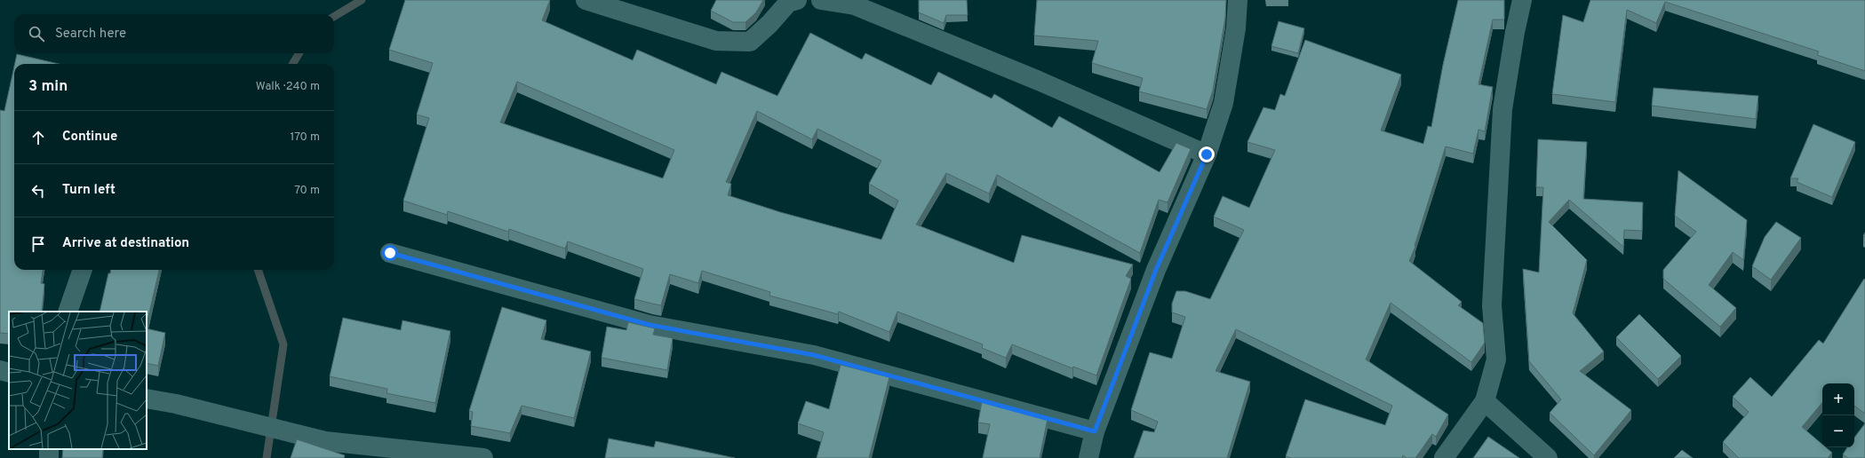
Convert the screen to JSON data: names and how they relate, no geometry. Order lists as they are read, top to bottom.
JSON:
{
  "page": {
    "search": "Search here",
    "heading": ["3 min", "Walk · 240 m"],
    "list": [
      ["Continue", "170 m"],
      ["Turn left", "70 m"],
      "Arrive at destination"
    ],
    "map_buttons": ["+", "−"]
  }
}
